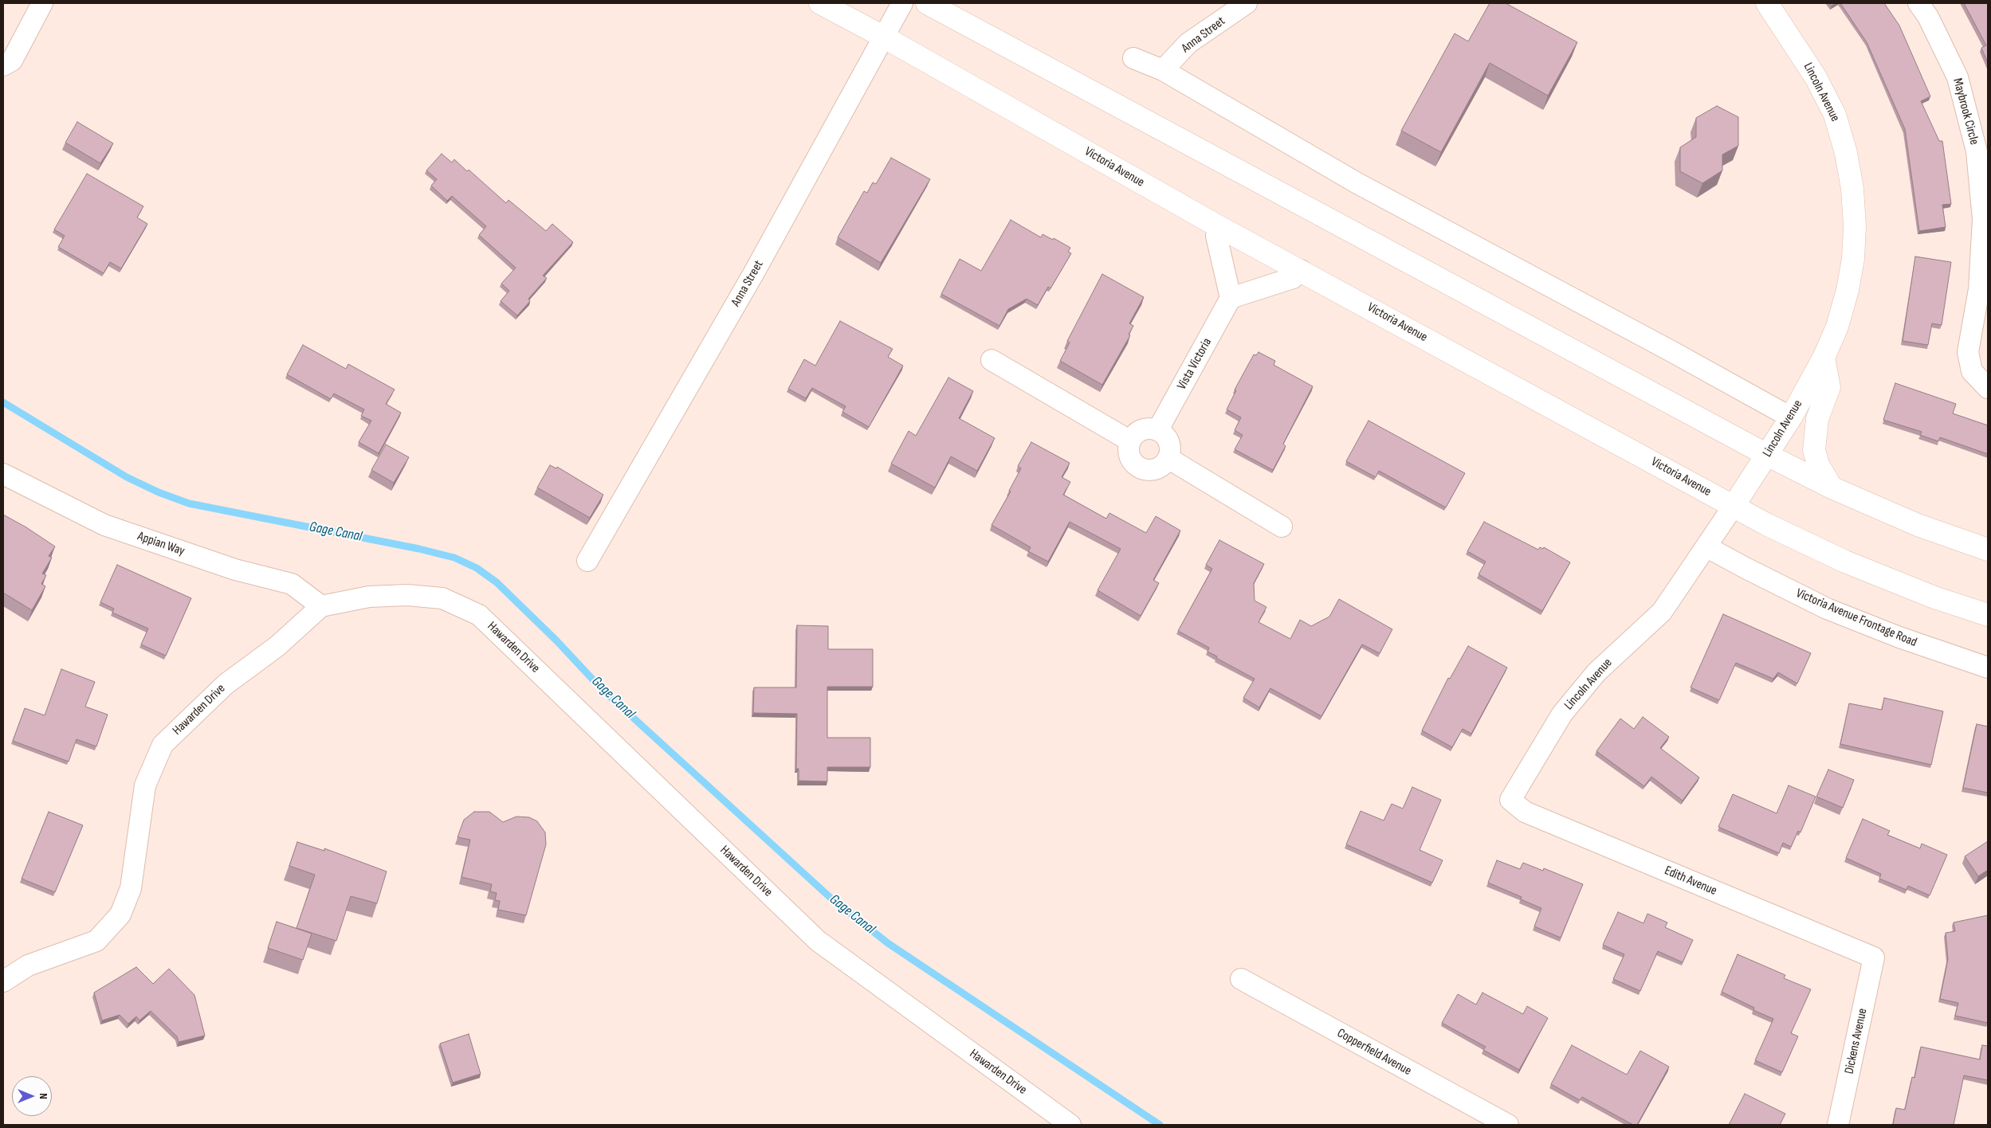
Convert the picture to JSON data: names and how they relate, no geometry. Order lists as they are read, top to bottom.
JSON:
{
  "streets": {
    "main road": ["Lincoln Avenue", "Victoria Avenue"],
    "street": [
      "Anna Street",
      "Maybrook Circle",
      "Vista Victoria",
      "Appian Way",
      "Victoria Avenue Frontage Road",
      "Hawarden Drive",
      "Edith Avenue",
      "Dickens Avenue",
      "Copperfield Avenue"
    ]
  },
  "crossings": [
    ["Anna Street", "Victoria Avenue"],
    ["Lincoln Avenue", "Victoria Avenue"],
    ["Lincoln Avenue", "Victoria Avenue Frontage Road"],
    ["Lincoln Avenue", "Edith Avenue"],
    ["Appian Way", "Hawarden Drive"],
    ["Edith Avenue", "Dickens Avenue"]
  ],
  "water": ["Gage Canal"],
  "north": "right"
}
